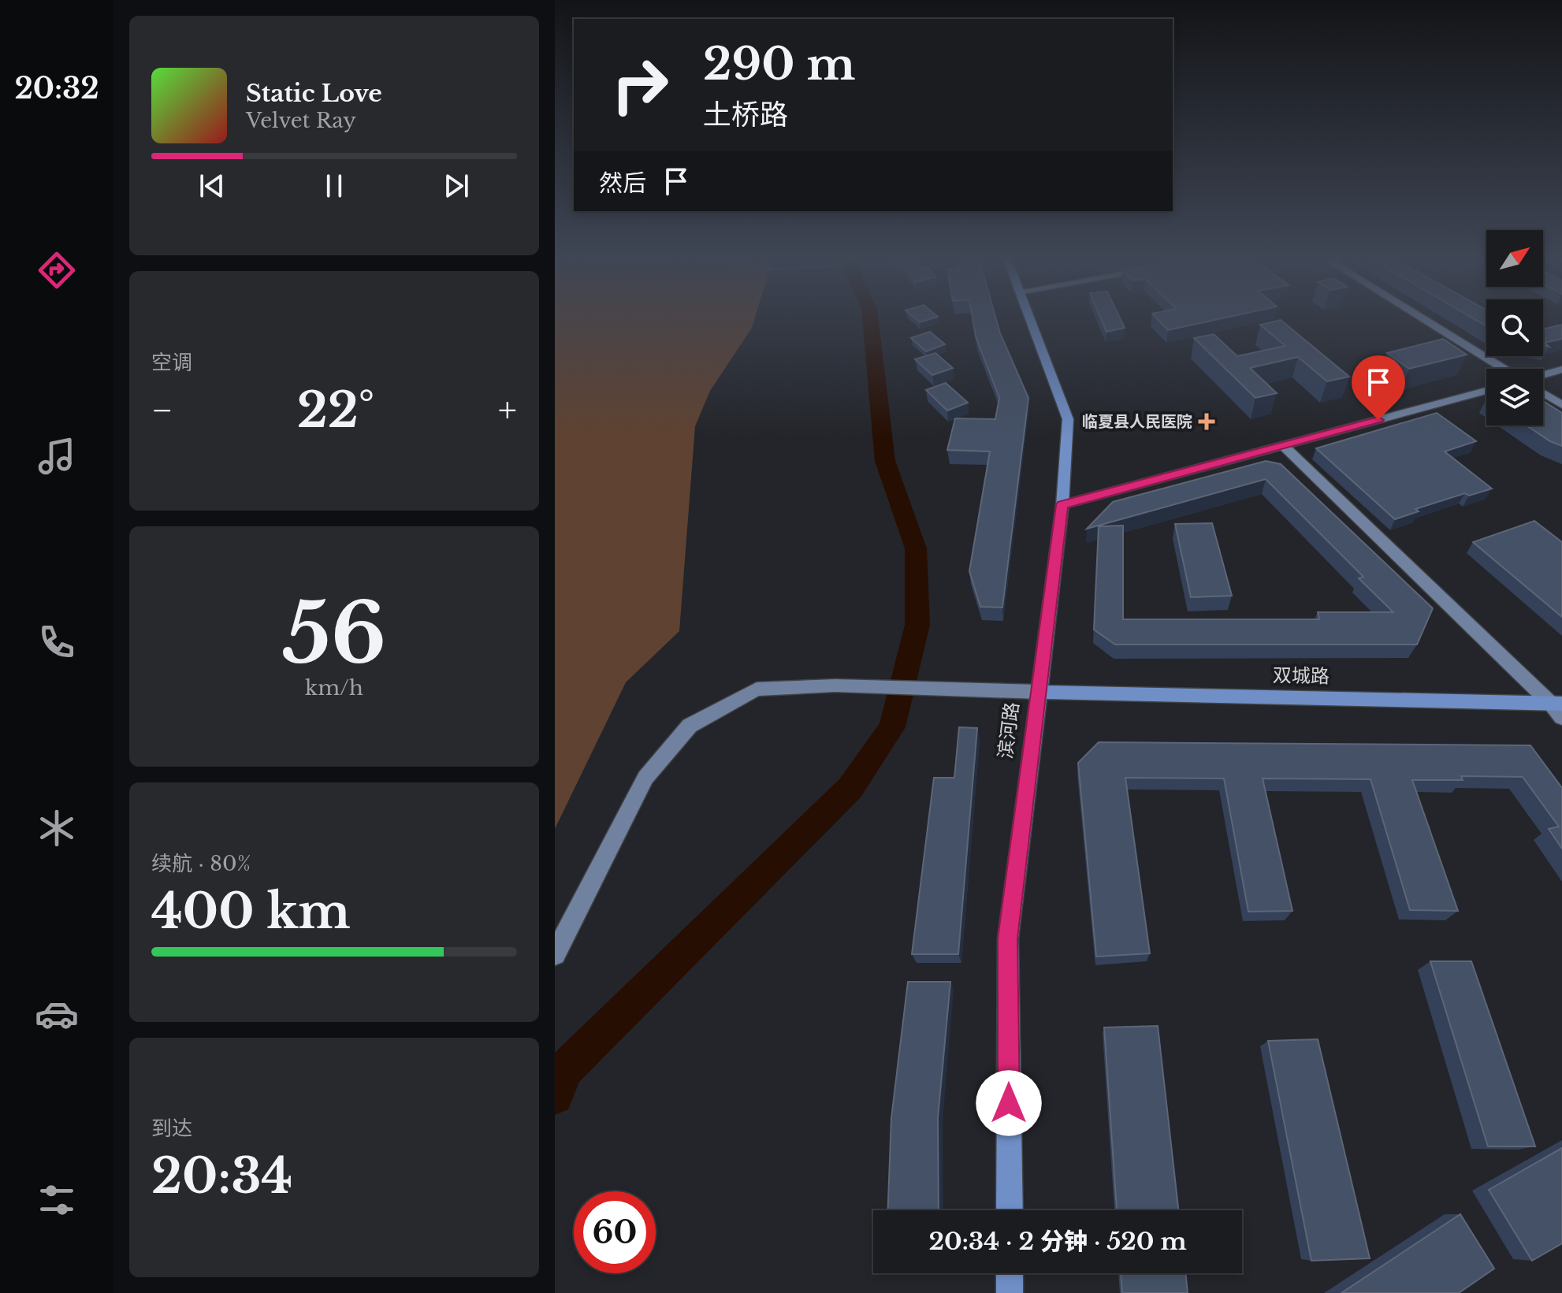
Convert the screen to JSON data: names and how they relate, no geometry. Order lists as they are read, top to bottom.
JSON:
{
  "streets": {
    "main road": ["双城路", "滨河路"]
  },
  "crossings": [
    ["双城路", "滨河路"]
  ],
  "places": {
    "health": ["临夏县人民医院"]
  },
  "north": "top right",
  "page": {
    "tabs": "20:32",
    "turn": ["290 m", "土桥路"],
    "song": ["Static Love", "Velvet Ray"],
    "then": "然后",
    "tile": [
      "空调",
      ["56", "km/h"],
      ["续航 · 80%", "400 km"],
      ["到达", "20:34"]
    ],
    "heat": ["−", "22°", "+"],
    "limit": "60",
    "trip": "20:34 · 2 分钟 · 520 m"
  }
}
